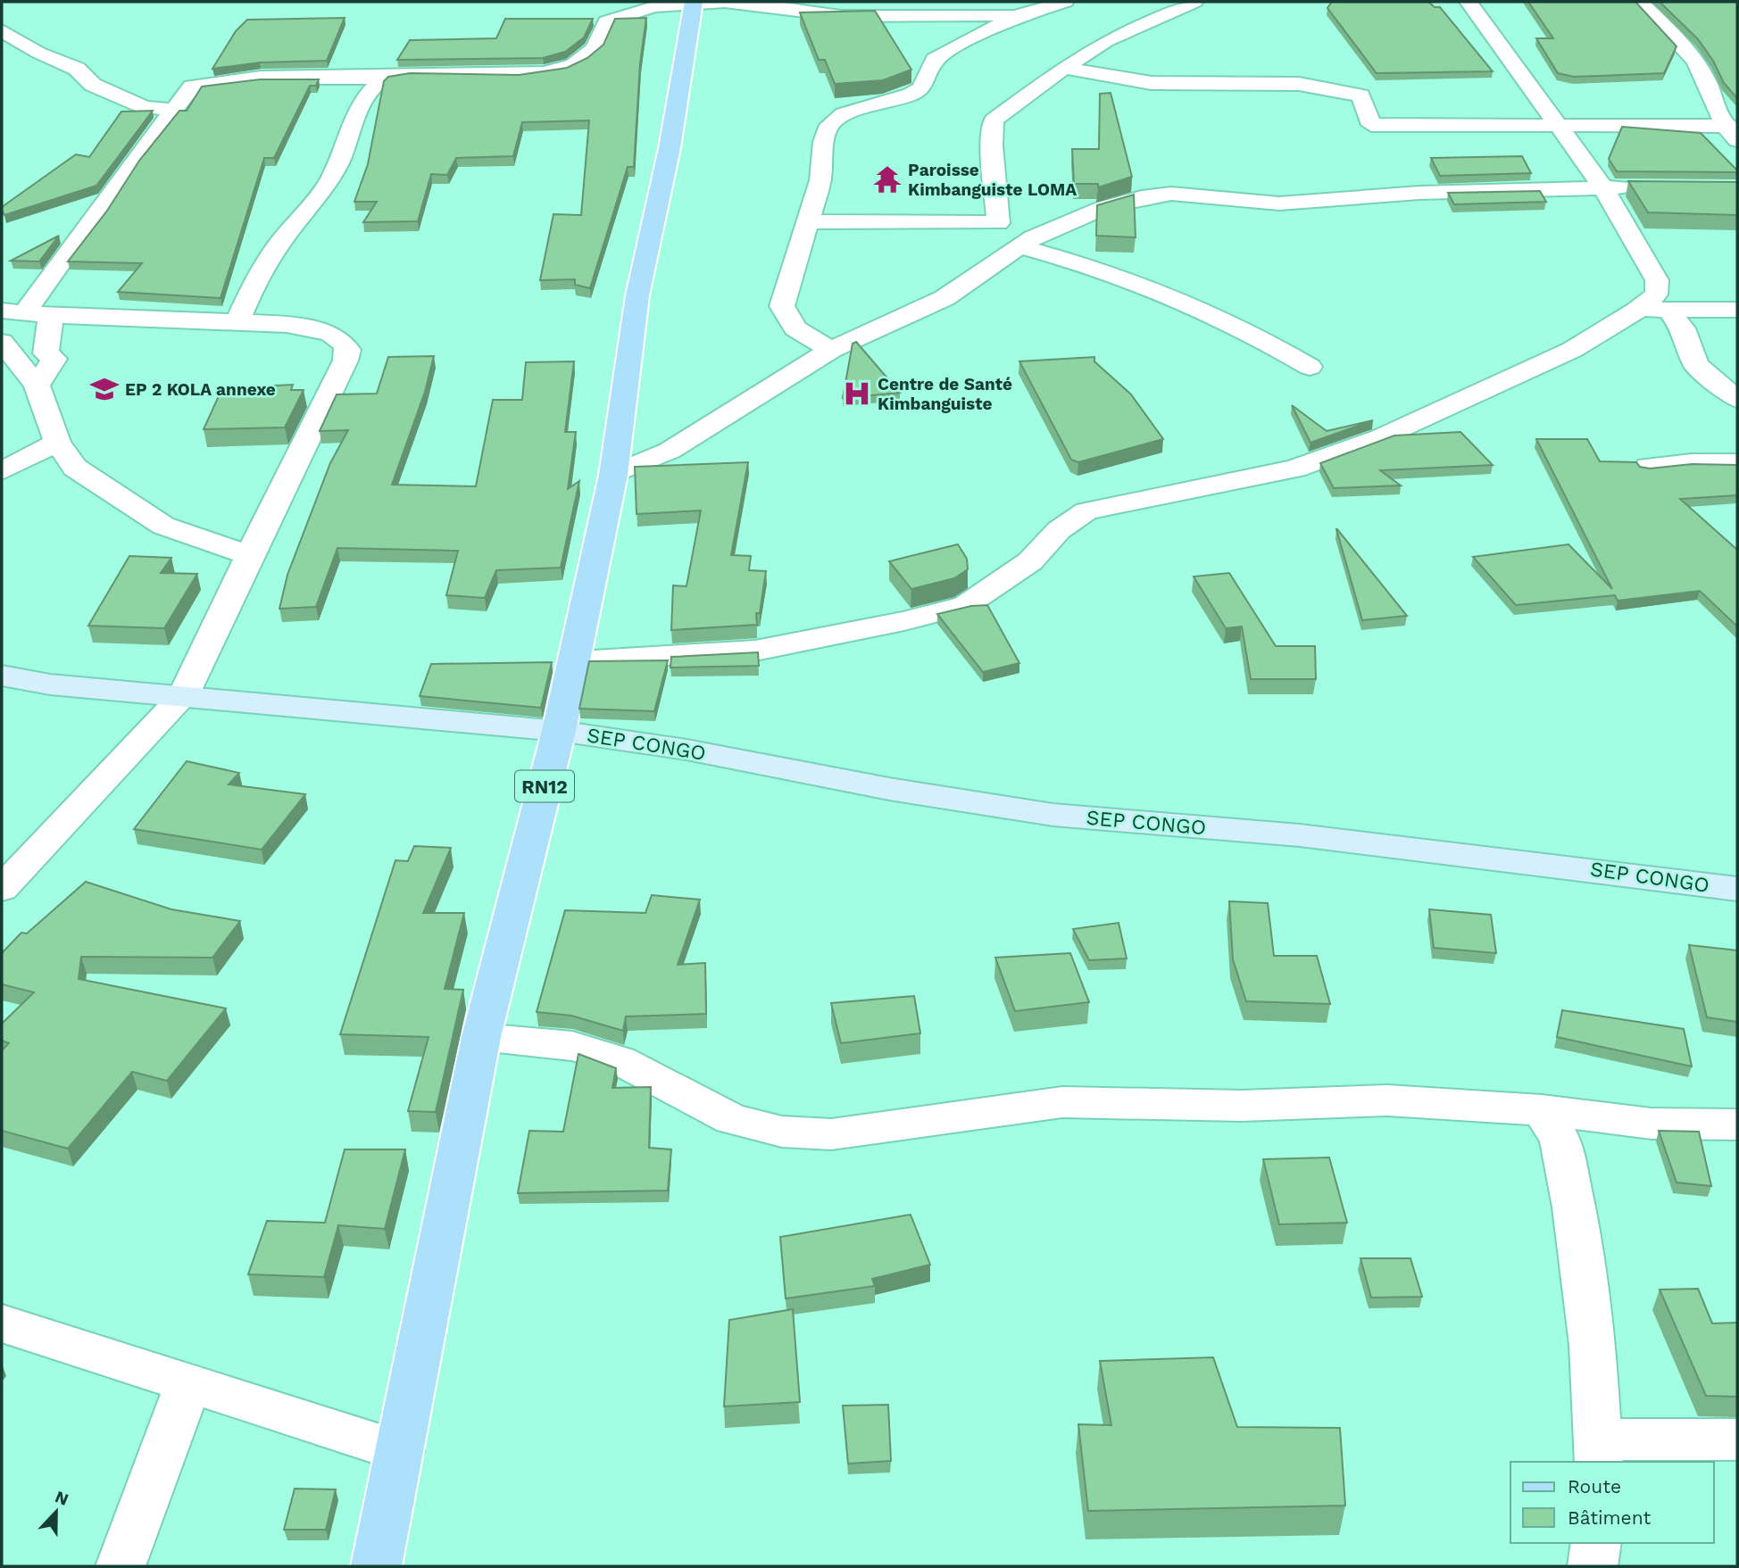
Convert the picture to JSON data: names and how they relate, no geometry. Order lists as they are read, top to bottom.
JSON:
{
  "streets": {
    "main road": ["RN12"],
    "street": ["SEP CONGO"]
  },
  "crossings": [
    ["SEP CONGO", "RN12"]
  ],
  "places": {
    "temple": ["Paroisse Kimbanguiste LOMA"],
    "school or university": ["EP 2 KOLA annexe"],
    "hospital": ["Centre de Santé Kimbanguiste"]
  },
  "legend": ["Route", "Bâtiment"],
  "north": "top"
}
